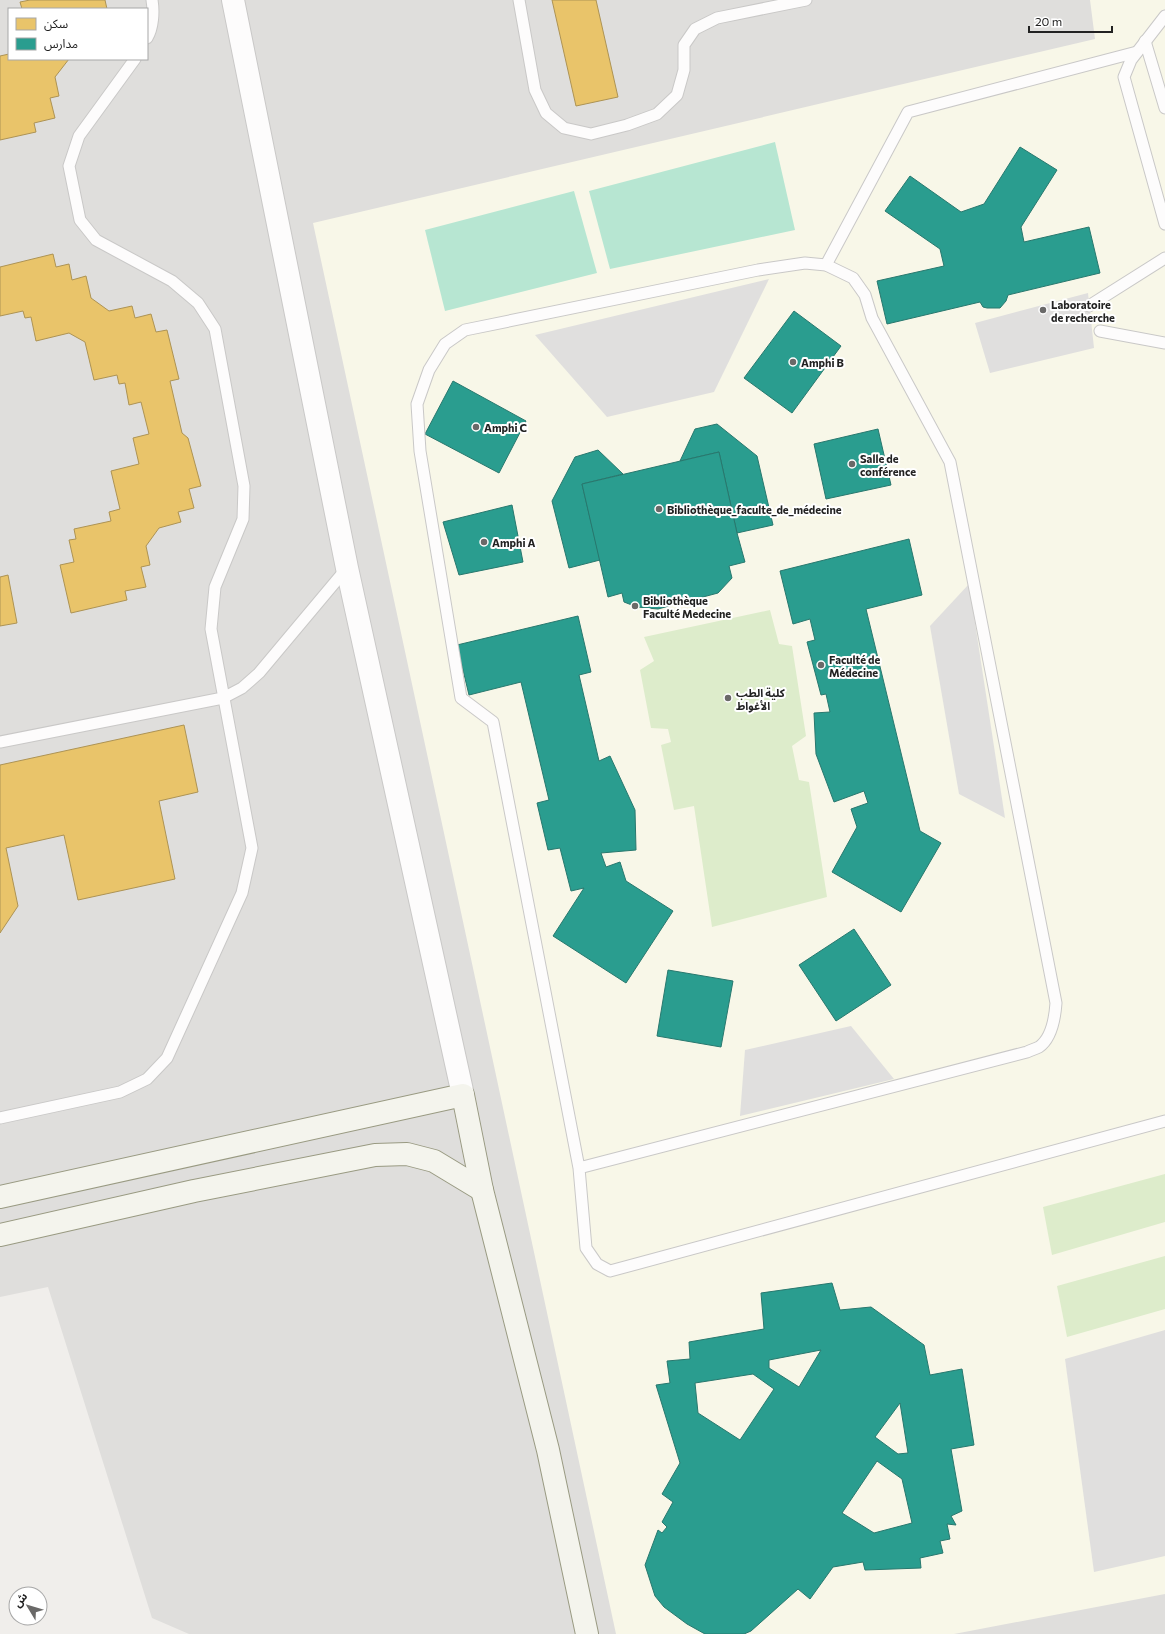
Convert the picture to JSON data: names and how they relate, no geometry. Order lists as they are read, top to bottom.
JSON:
{
  "places": [
    "Laboratoire de recherche",
    "Amphi B",
    "Amphi C",
    "Salle de conférence",
    "Bibliothèque_faculte_de_médecine",
    "Amphi A",
    "Bibliothèque Faculté Medecine",
    "Faculté de Médecine",
    "كلية الطب الأغواط"
  ],
  "legend": ["سكن", "مدارس"],
  "scale_bar": "20 m",
  "north": "top left"
}
